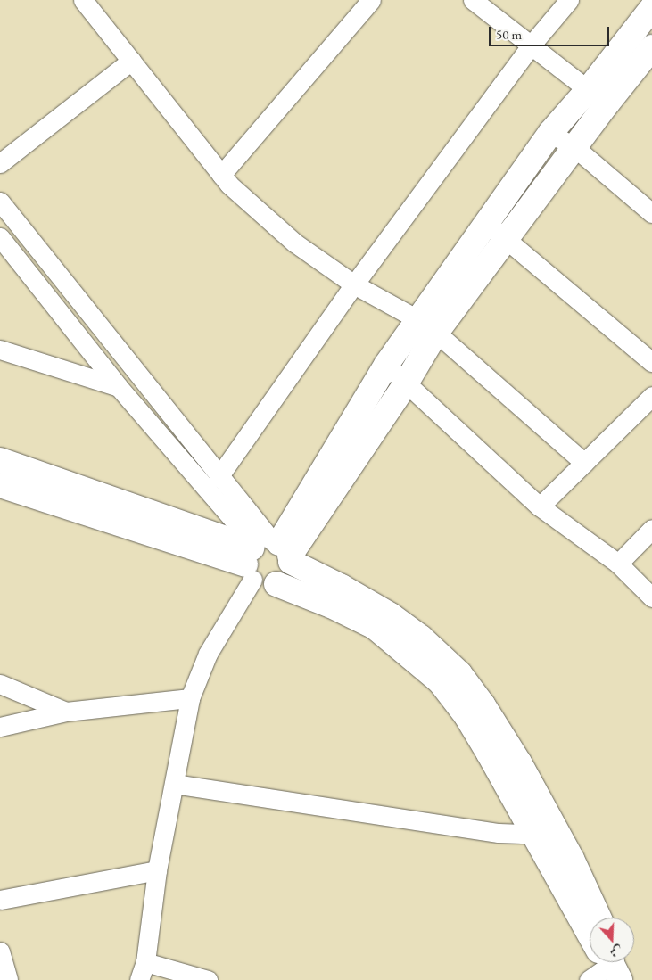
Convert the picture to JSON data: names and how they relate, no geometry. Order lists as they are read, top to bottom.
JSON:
{
  "scale_bar": "50 m",
  "north": "bottom"
}
